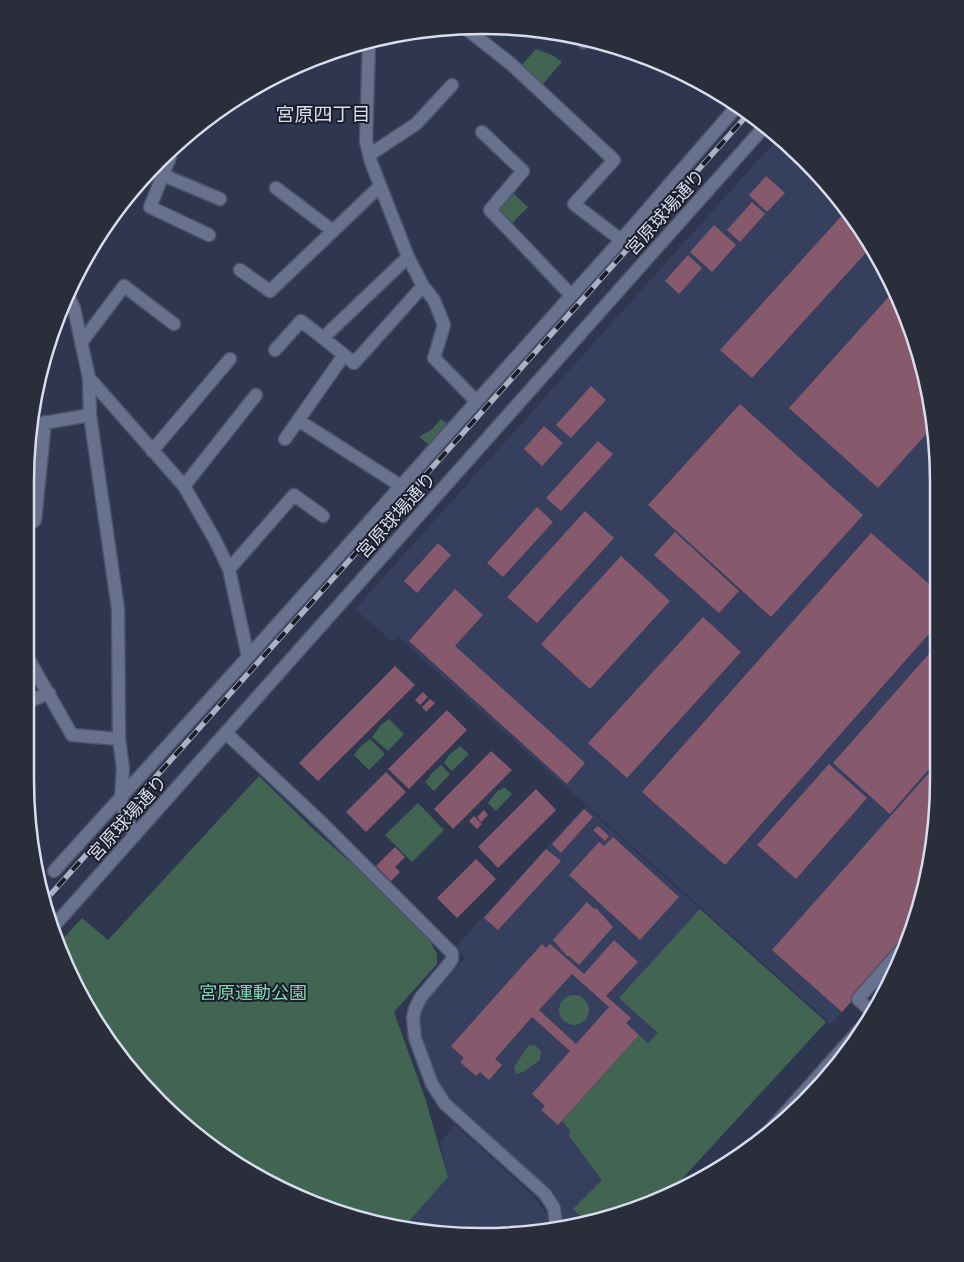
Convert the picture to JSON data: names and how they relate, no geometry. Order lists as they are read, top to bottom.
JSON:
{
  "streets": {
    "street": ["宮原球場通り"]
  },
  "districts": ["宮原四丁目"],
  "parks": ["宮原運動公園"]
}
